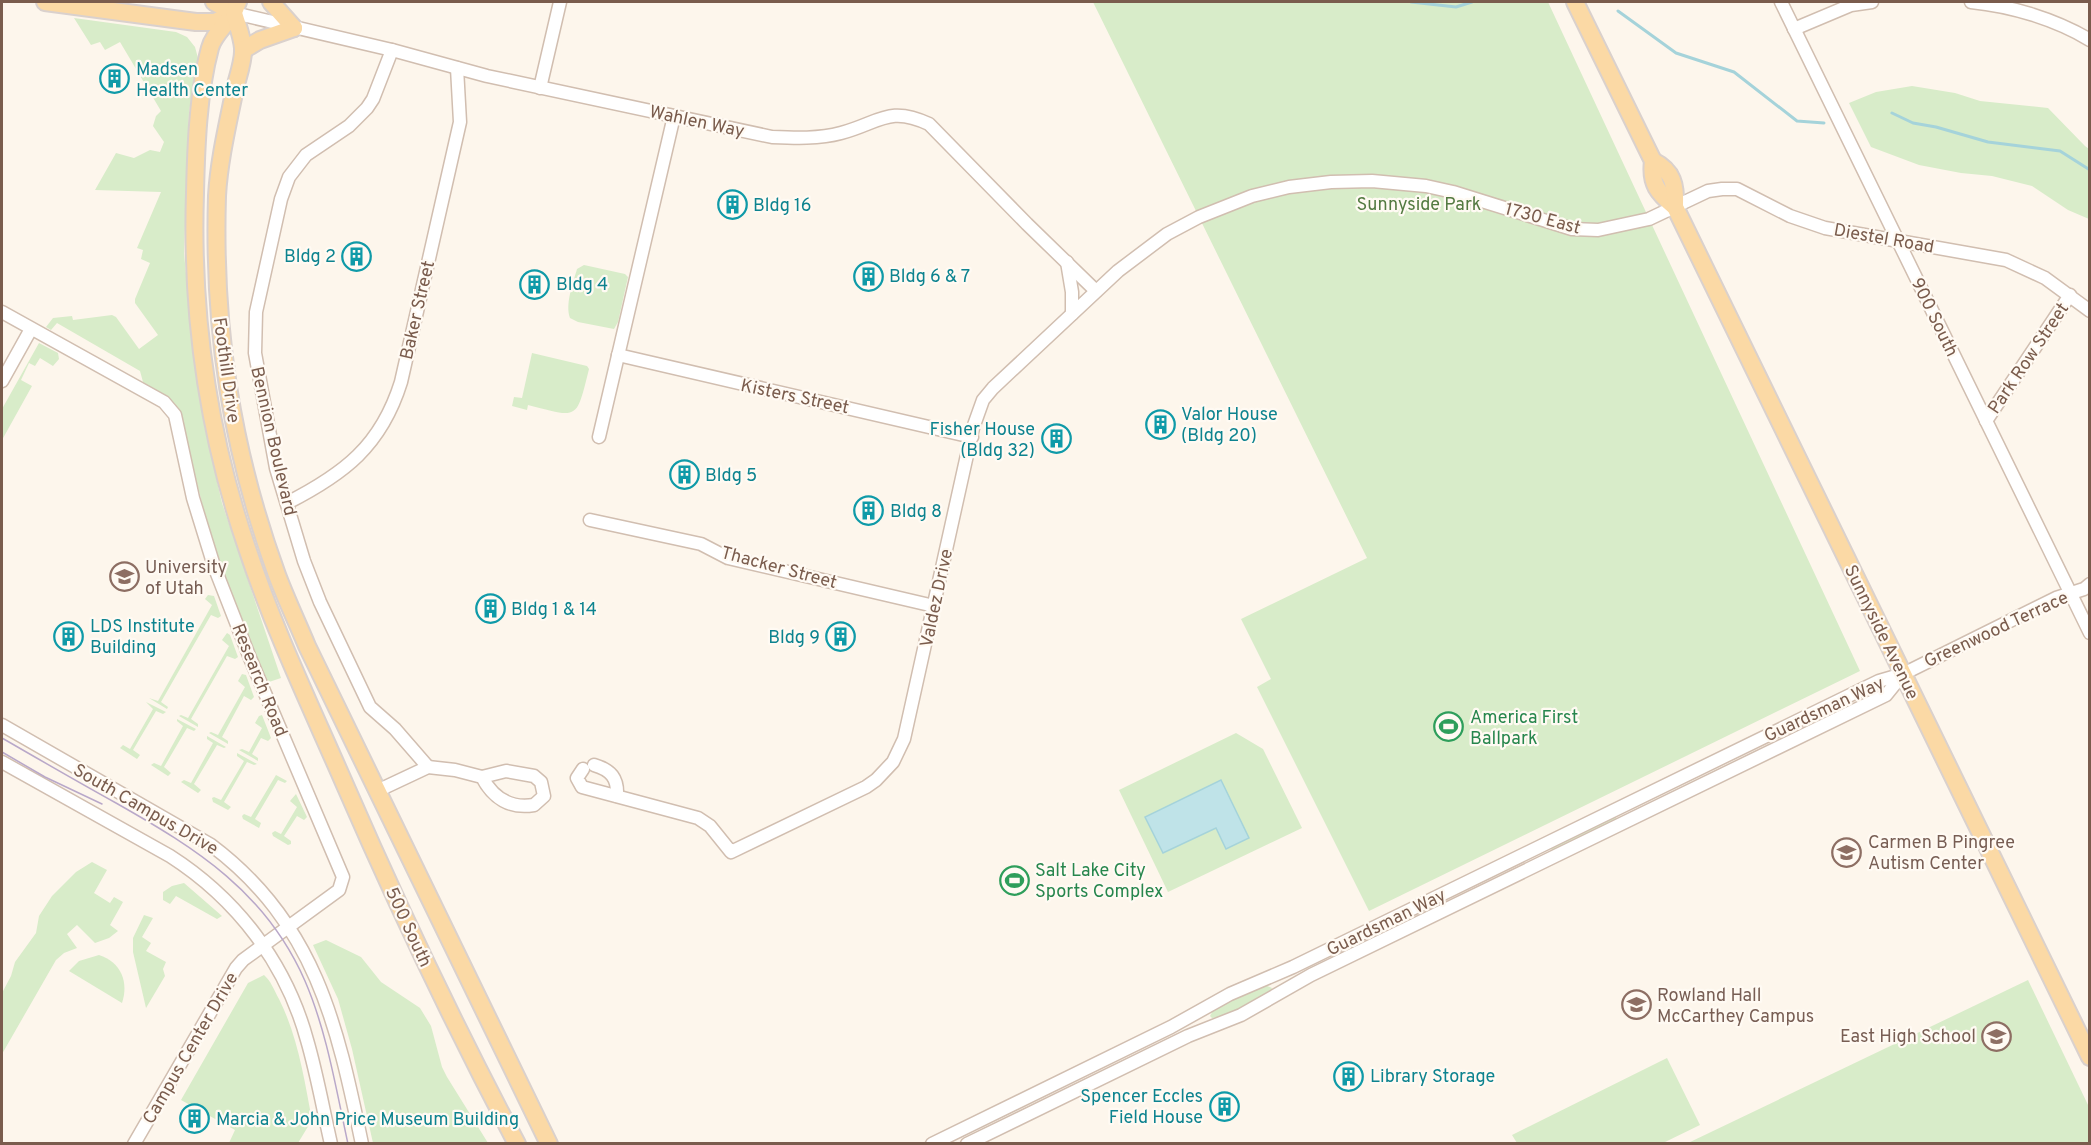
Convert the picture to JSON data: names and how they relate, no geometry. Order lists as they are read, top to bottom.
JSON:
{
  "streets": {
    "main road": ["Foothill Drive", "Sunnyside Avenue", "500 South"],
    "street": [
      "Wahlen Way",
      "1730 East",
      "Diestel Road",
      "Baker Street",
      "900 South",
      "Park Row Street",
      "Kisters Street",
      "Bennion Boulevard",
      "Thacker Street",
      "Valdez Drive",
      "Greenwood Terrace",
      "Research Road",
      "Guardsman Way",
      "South Campus Drive",
      "Campus Center Drive"
    ]
  },
  "crossings": [
    ["Wahlen Way", "Baker Street"],
    ["Wahlen Way", "Foothill Drive"],
    ["Wahlen Way", "Bennion Boulevard"],
    ["Wahlen Way", "Valdez Drive"],
    ["1730 East", "Diestel Road"],
    ["1730 East", "Valdez Drive"],
    ["1730 East", "Sunnyside Avenue"],
    ["Diestel Road", "900 South"],
    ["Diestel Road", "Park Row Street"],
    ["Diestel Road", "Sunnyside Avenue"],
    ["Baker Street", "Bennion Boulevard"],
    ["900 South", "Park Row Street"],
    ["900 South", "Greenwood Terrace"],
    ["Foothill Drive", "500 South"],
    ["Kisters Street", "Valdez Drive"],
    ["Thacker Street", "Valdez Drive"],
    ["Greenwood Terrace", "Sunnyside Avenue"],
    ["Greenwood Terrace", "Guardsman Way"],
    ["Sunnyside Avenue", "Guardsman Way"],
    ["Research Road", "South Campus Drive"],
    ["Research Road", "Campus Center Drive"],
    ["South Campus Drive", "Campus Center Drive"]
  ],
  "parks": ["Sunnyside Park"],
  "places": {
    "building": [
      "Madsen Health Center",
      "Bldg 16",
      "Bldg 2",
      "Bldg 6 & 7",
      "Bldg 4",
      "Valor House (Bldg 20)",
      "Fisher House (Bldg 32)",
      "Bldg 5",
      "Bldg 8",
      "Bldg 1 & 14",
      "LDS Institute Building",
      "Bldg 9",
      "Library Storage",
      "Spencer Eccles Field House",
      "Marcia & John Price Museum Building"
    ],
    "school or university": [
      "University of Utah",
      "Carmen B Pingree Autism Center",
      "Rowland Hall McCarthey Campus",
      "East High School"
    ],
    "sports": ["America First Ballpark", "Salt Lake City Sports Complex"]
  }
}
